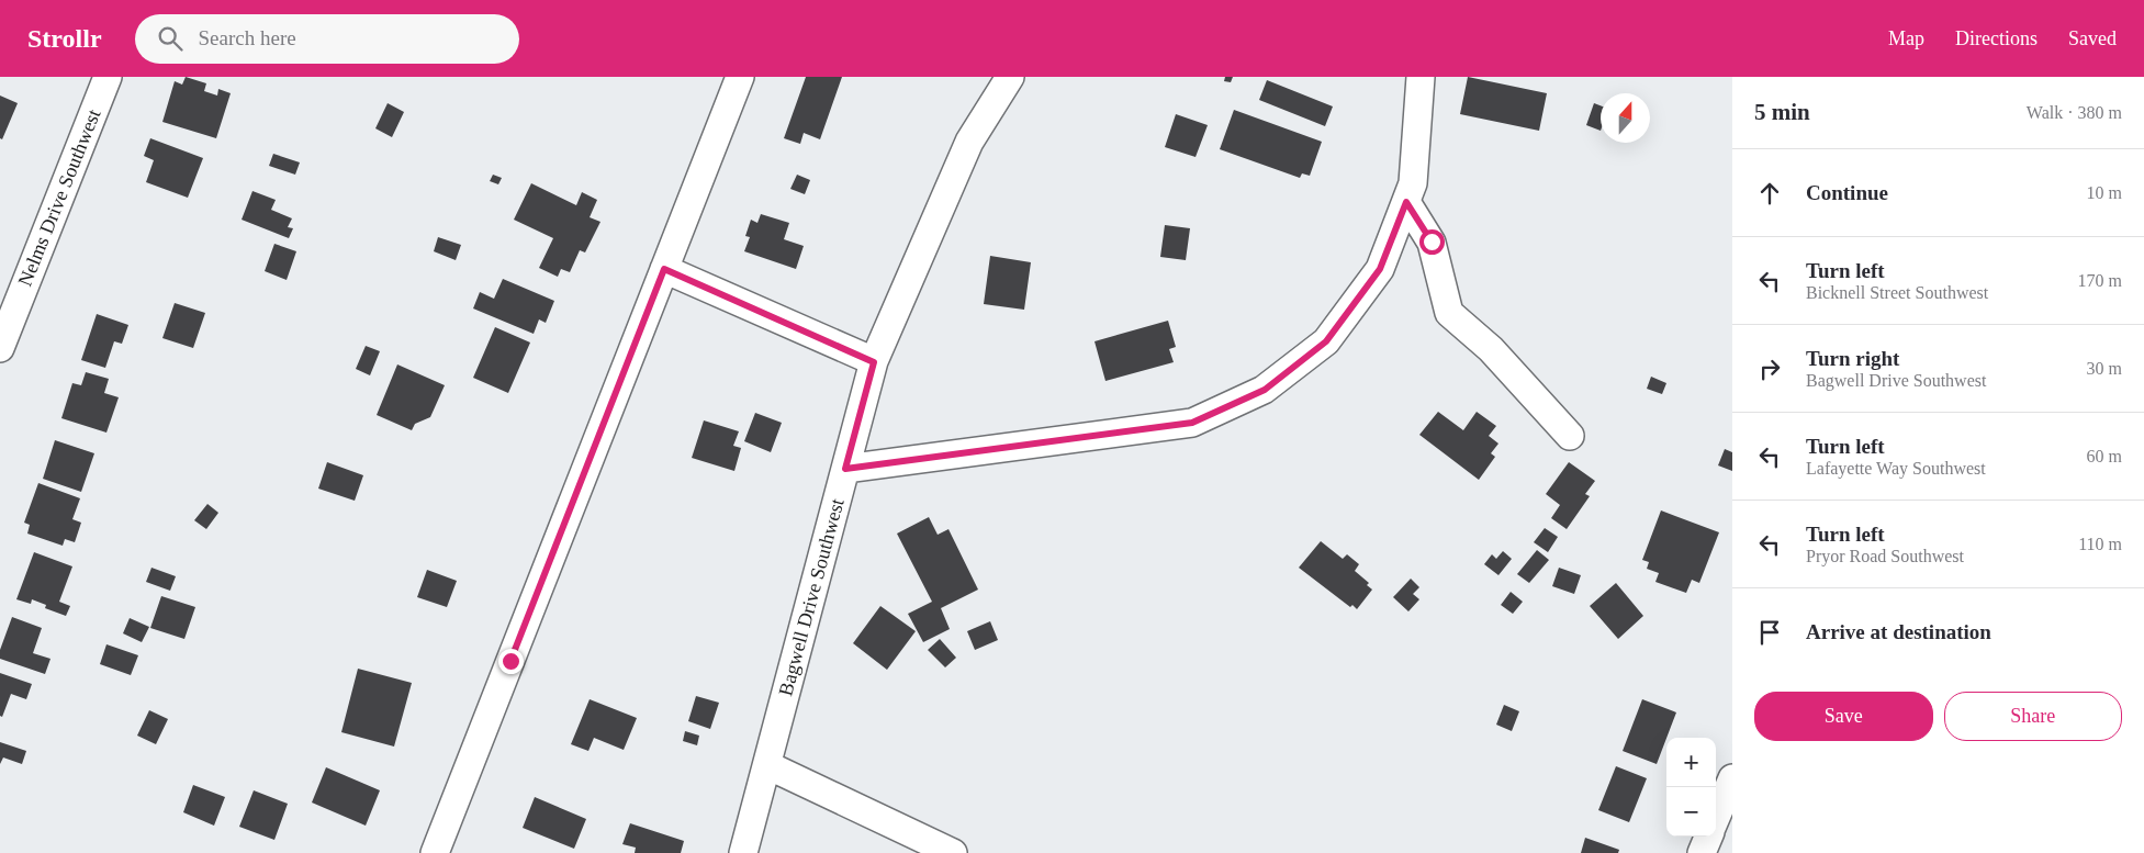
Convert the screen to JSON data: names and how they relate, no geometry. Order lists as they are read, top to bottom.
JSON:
{
  "streets": {
    "street": ["Nelms Drive Southwest", "Bagwell Drive Southwest"]
  },
  "north": "top",
  "page": {
    "header": "Strollr",
    "search": "Search here",
    "nav": ["Map", "Directions", "Saved"],
    "heading": ["5 min", "Walk · 380 m"],
    "list": [
      ["Continue", "10 m"],
      ["Turn left", "Bicknell Street Southwest", "170 m"],
      ["Turn right", "Bagwell Drive Southwest", "30 m"],
      ["Turn left", "Lafayette Way Southwest", "60 m"],
      ["Turn left", "Pryor Road Southwest", "110 m"],
      "Arrive at destination"
    ],
    "buttons": ["Save", "Share"],
    "map_buttons": ["+", "−"]
  }
}
